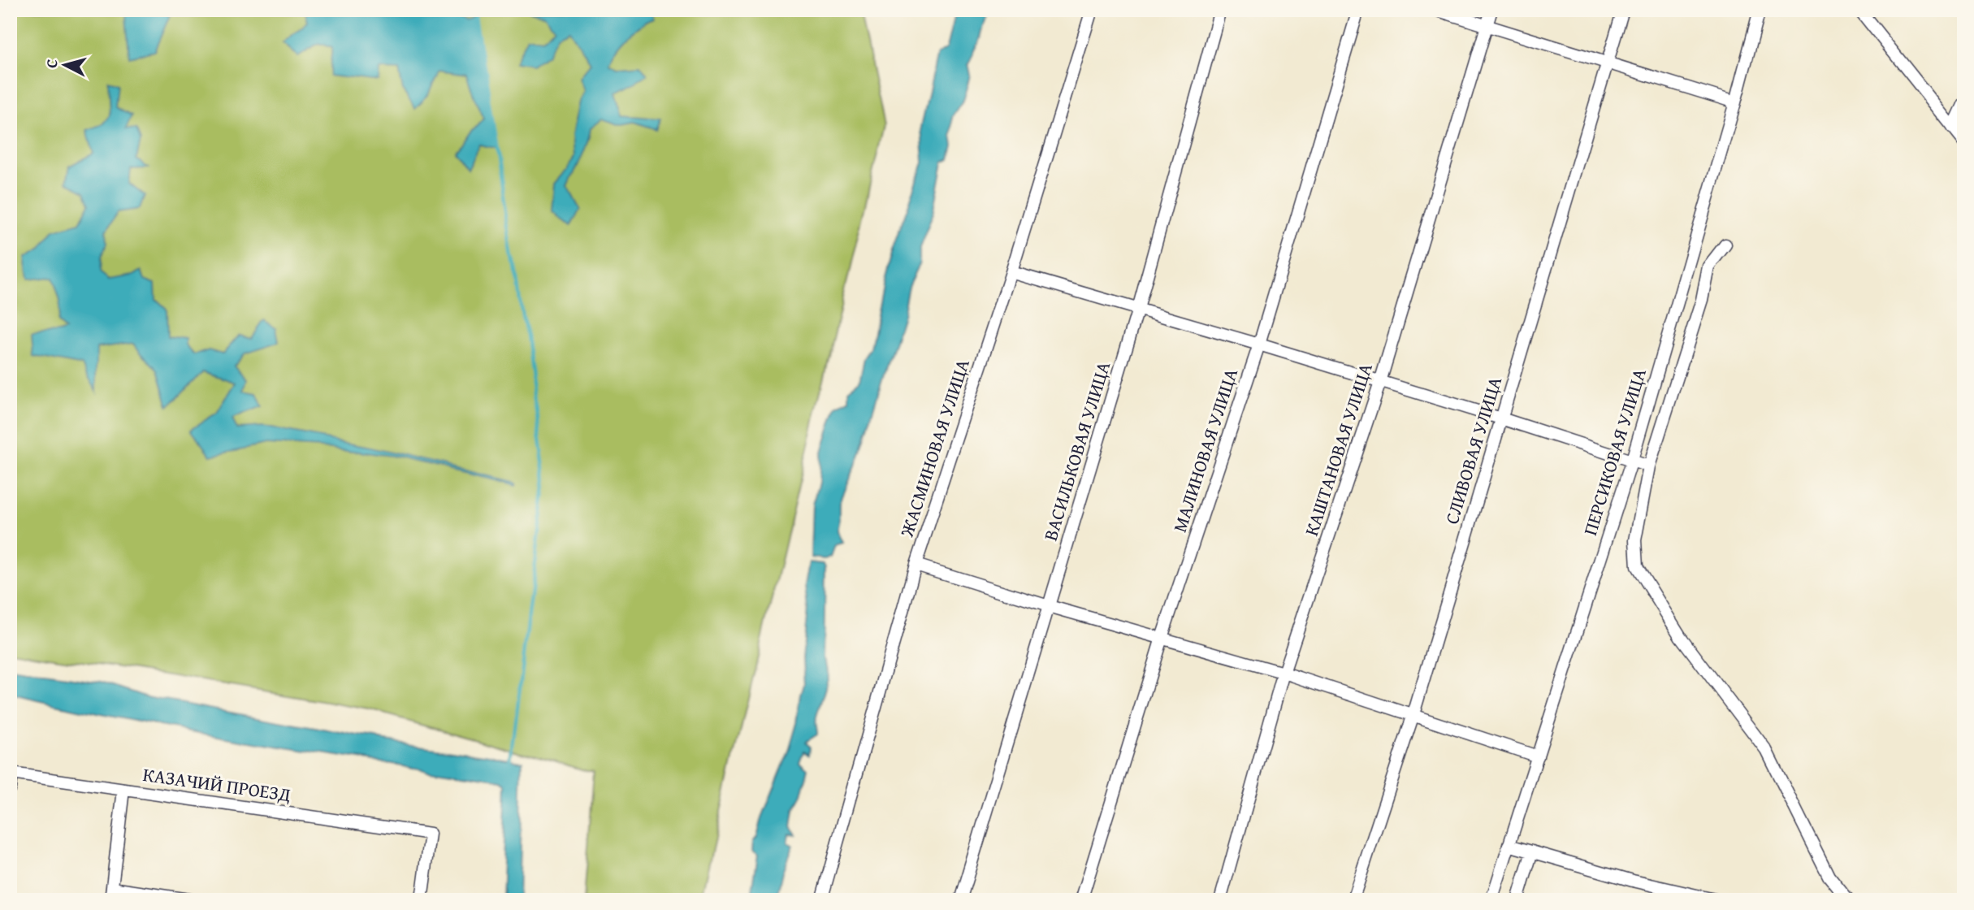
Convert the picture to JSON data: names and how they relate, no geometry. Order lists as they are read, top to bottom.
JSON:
{
  "streets": {
    "street": [
      "ЖАСМИНОВАЯ УЛИЦА",
      "КАШТАНОВАЯ УЛИЦА",
      "МАЛИНОВАЯ УЛИЦА",
      "СЛИВОВАЯ УЛИЦА",
      "ВАСИЛЬКОВАЯ УЛИЦА",
      "ПЕРСИКОВАЯ УЛИЦА",
      "КАЗАЧИЙ ПРОЕЗД"
    ]
  },
  "north": "left"
}
